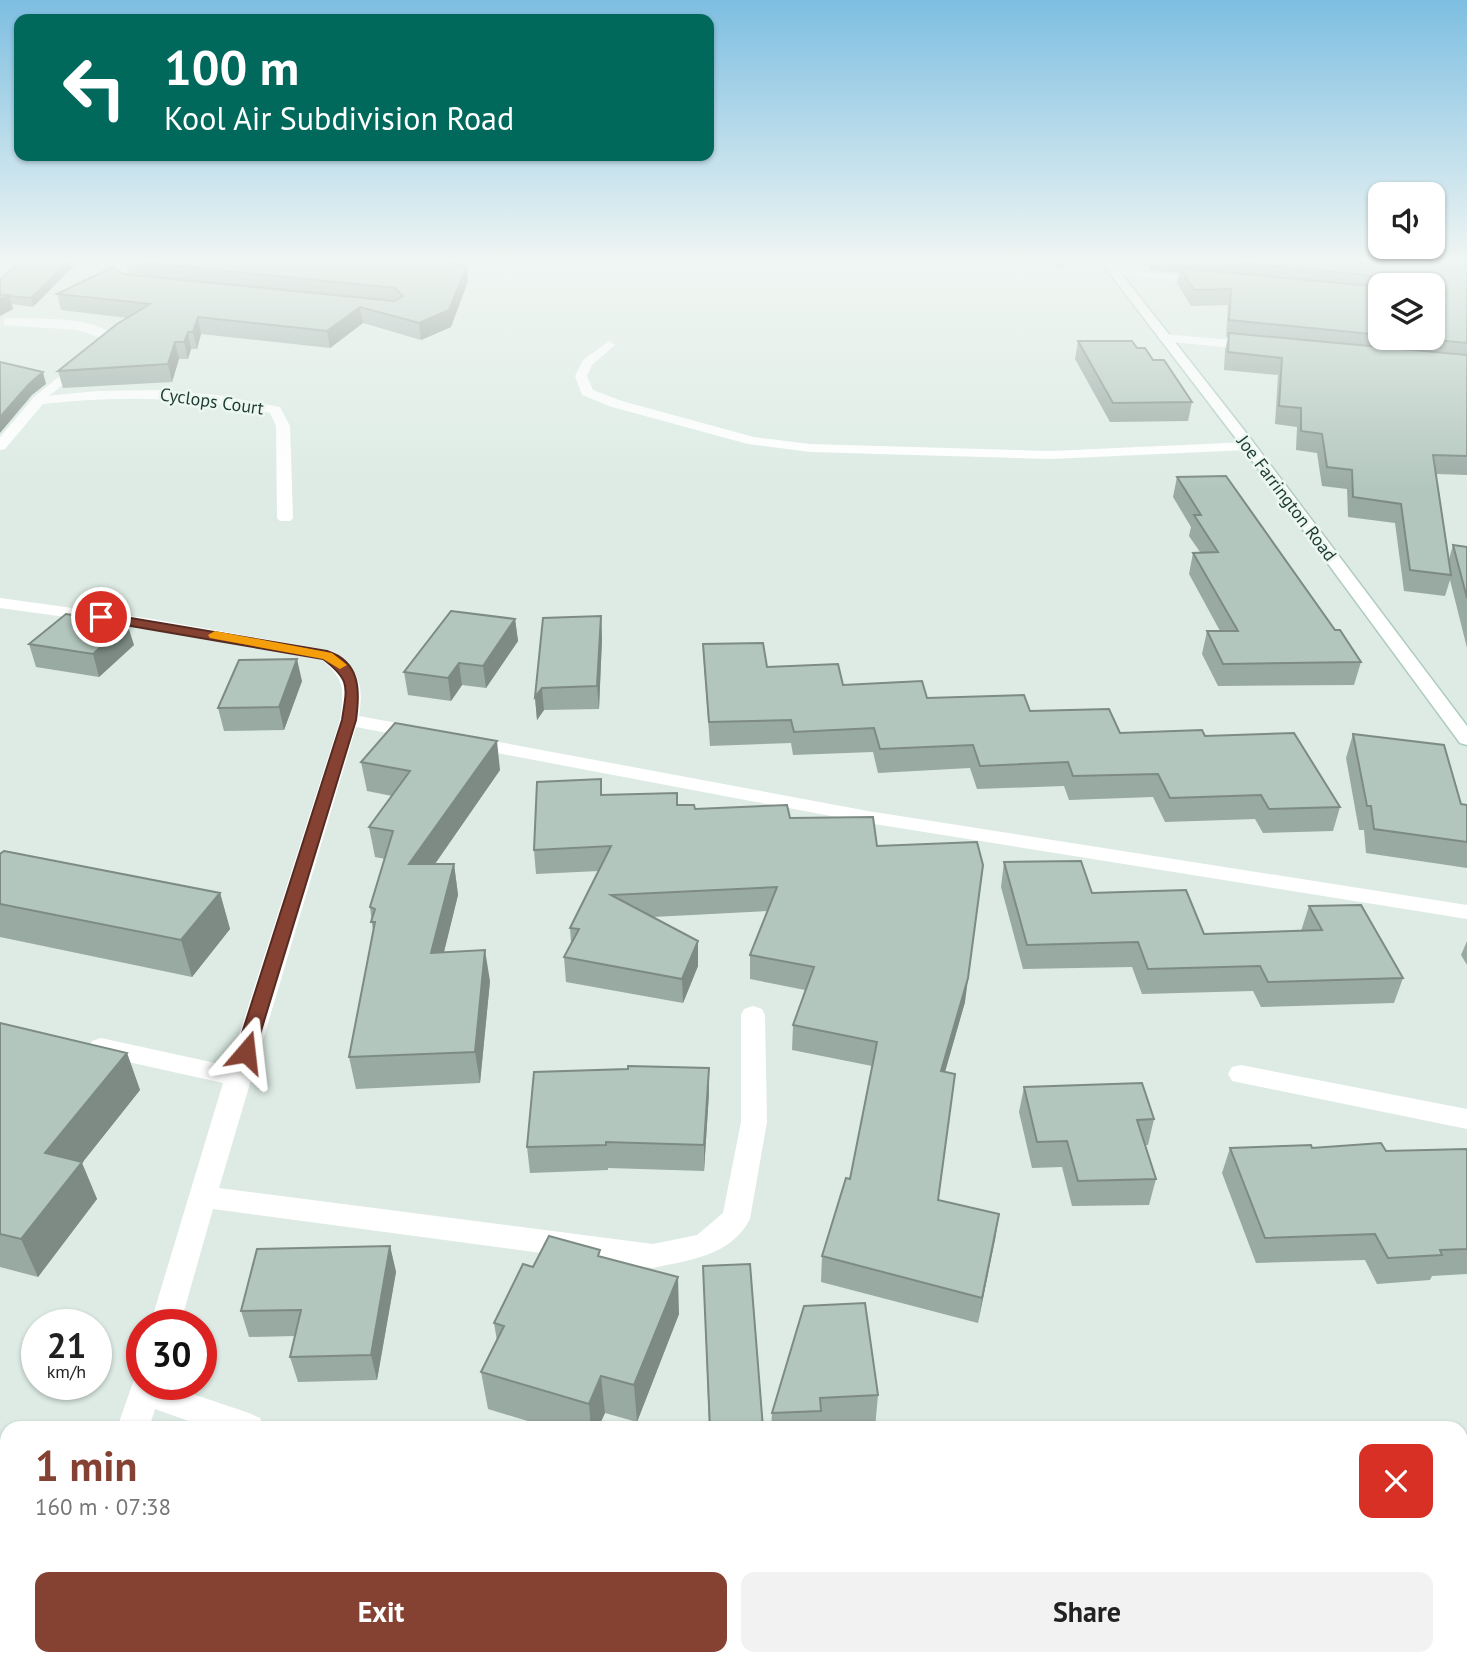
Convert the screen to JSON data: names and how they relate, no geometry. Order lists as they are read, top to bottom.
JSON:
{
  "streets": {
    "street": ["Cyclops Court", "Joe Farrington Road"]
  },
  "page": {
    "turn": ["100 m", "Kool Air Subdivision Road"],
    "speed": "21 km/h",
    "limit": "30",
    "heading": ["1 min", "160 m · 07:38"],
    "buttons": ["Exit", "Share"]
  }
}
